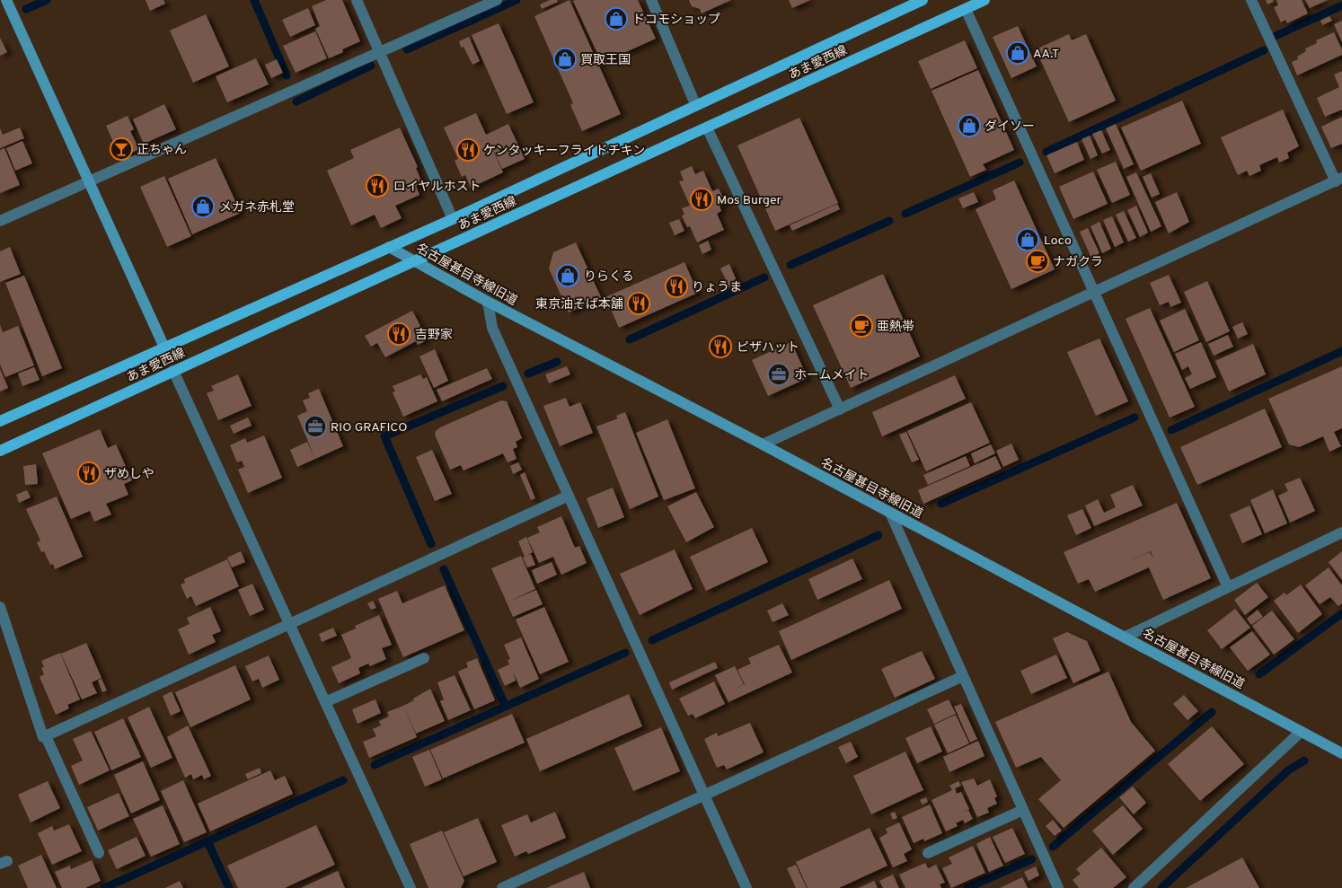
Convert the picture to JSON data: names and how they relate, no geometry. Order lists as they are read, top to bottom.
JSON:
{
  "streets": {
    "main road": ["あま愛西線"],
    "street": ["名古屋甚目寺線旧道"]
  },
  "crossings": [
    ["あま愛西線", "名古屋甚目寺線旧道"]
  ],
  "places": {
    "shop": [
      "ドコモショップ",
      "AA.T",
      "買取王国",
      "ダイソー",
      "メガネ赤札堂",
      "Loco",
      "りらくる"
    ],
    "bar": ["正ちゃん"],
    "restaurant": [
      "ケンタッキーフライドチキン",
      "ロイヤルホスト",
      "Mos Burger",
      "りょうま",
      "東京油そば本舗",
      "吉野家",
      "ピザハット",
      "ザめしや"
    ],
    "cafe": ["ナガクラ", "亜熱帯"],
    "office": ["ホームメイト", "RIO GRAFICO"]
  }
}
